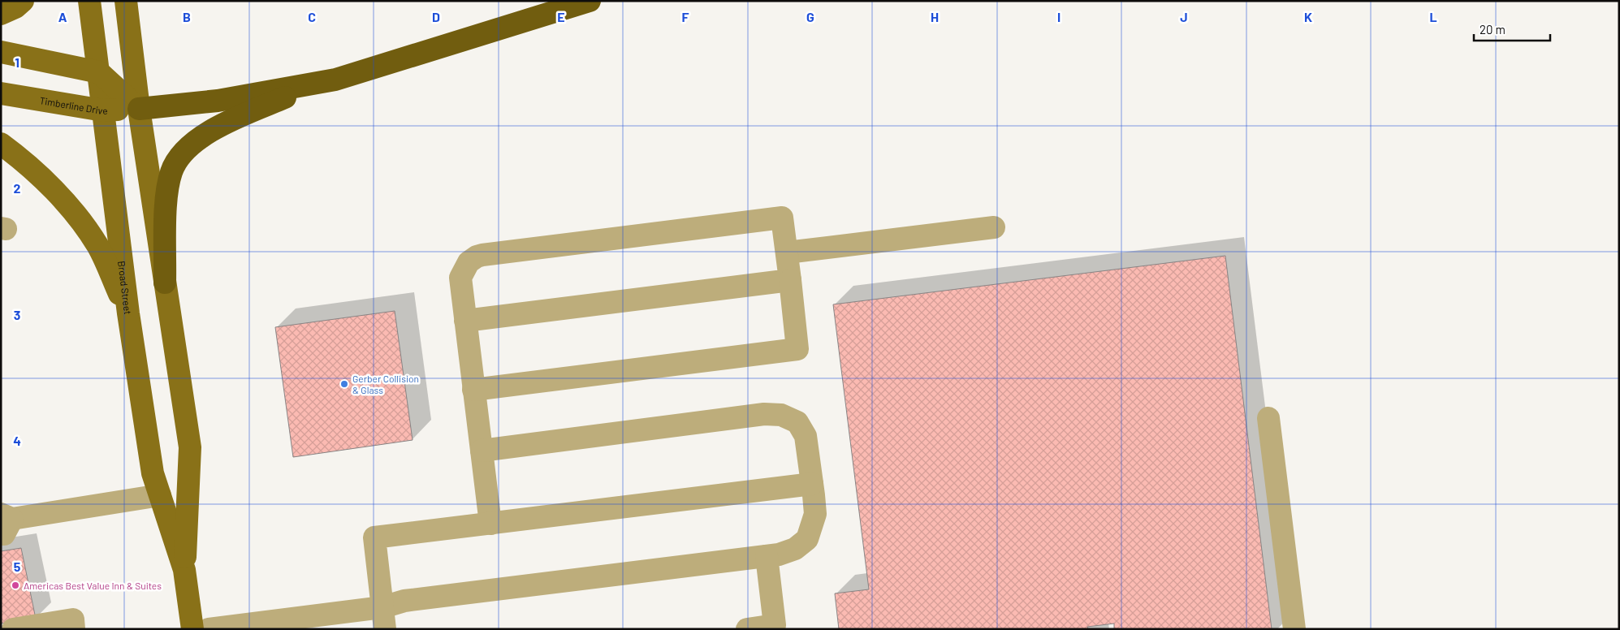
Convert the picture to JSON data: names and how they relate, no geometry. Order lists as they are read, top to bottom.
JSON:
{
  "streets": {
    "main road": ["Timberline Drive", "Broad Street"]
  },
  "crossings": [
    ["Timberline Drive", "Broad Street"]
  ],
  "places": ["Gerber Collision & Glass", "Americas Best Value Inn & Suites"],
  "scale_bar": "20 m",
  "grid": {
    "columns": [
      "A",
      "B",
      "C",
      "D",
      "E",
      "F",
      "G",
      "H",
      "I",
      "J",
      "K",
      "L"
    ],
    "rows": [
      "1",
      "2",
      "3",
      "4",
      "5"
    ]
  }
}
